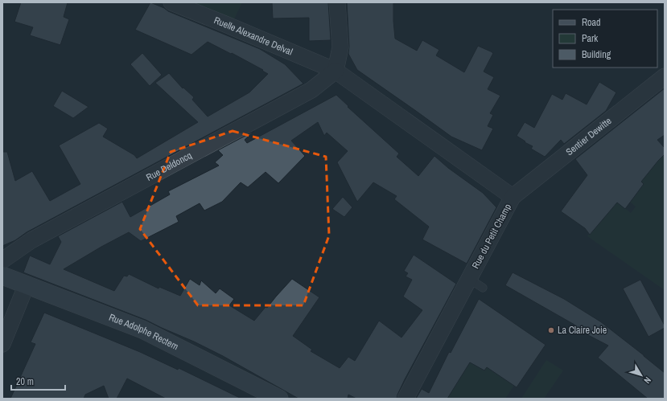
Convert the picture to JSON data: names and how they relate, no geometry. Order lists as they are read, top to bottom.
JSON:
{
  "streets": {
    "street": [
      "Ruelle Alexandre Delval",
      "Sentier Dewitte",
      "Rue Deldoncq",
      "Rue du Petit Champ",
      "Rue Adolphe Rectem"
    ]
  },
  "crossings": [
    ["Ruelle Alexandre Delval", "Rue Deldoncq"],
    ["Ruelle Alexandre Delval", "Rue du Petit Champ"],
    ["Sentier Dewitte", "Rue du Petit Champ"],
    ["Rue Deldoncq", "Rue du Petit Champ"]
  ],
  "places": ["La Claire Joie"],
  "legend": ["Road", "Park", "Building"],
  "scale_bar": "20 m",
  "north": "bottom right"
}
